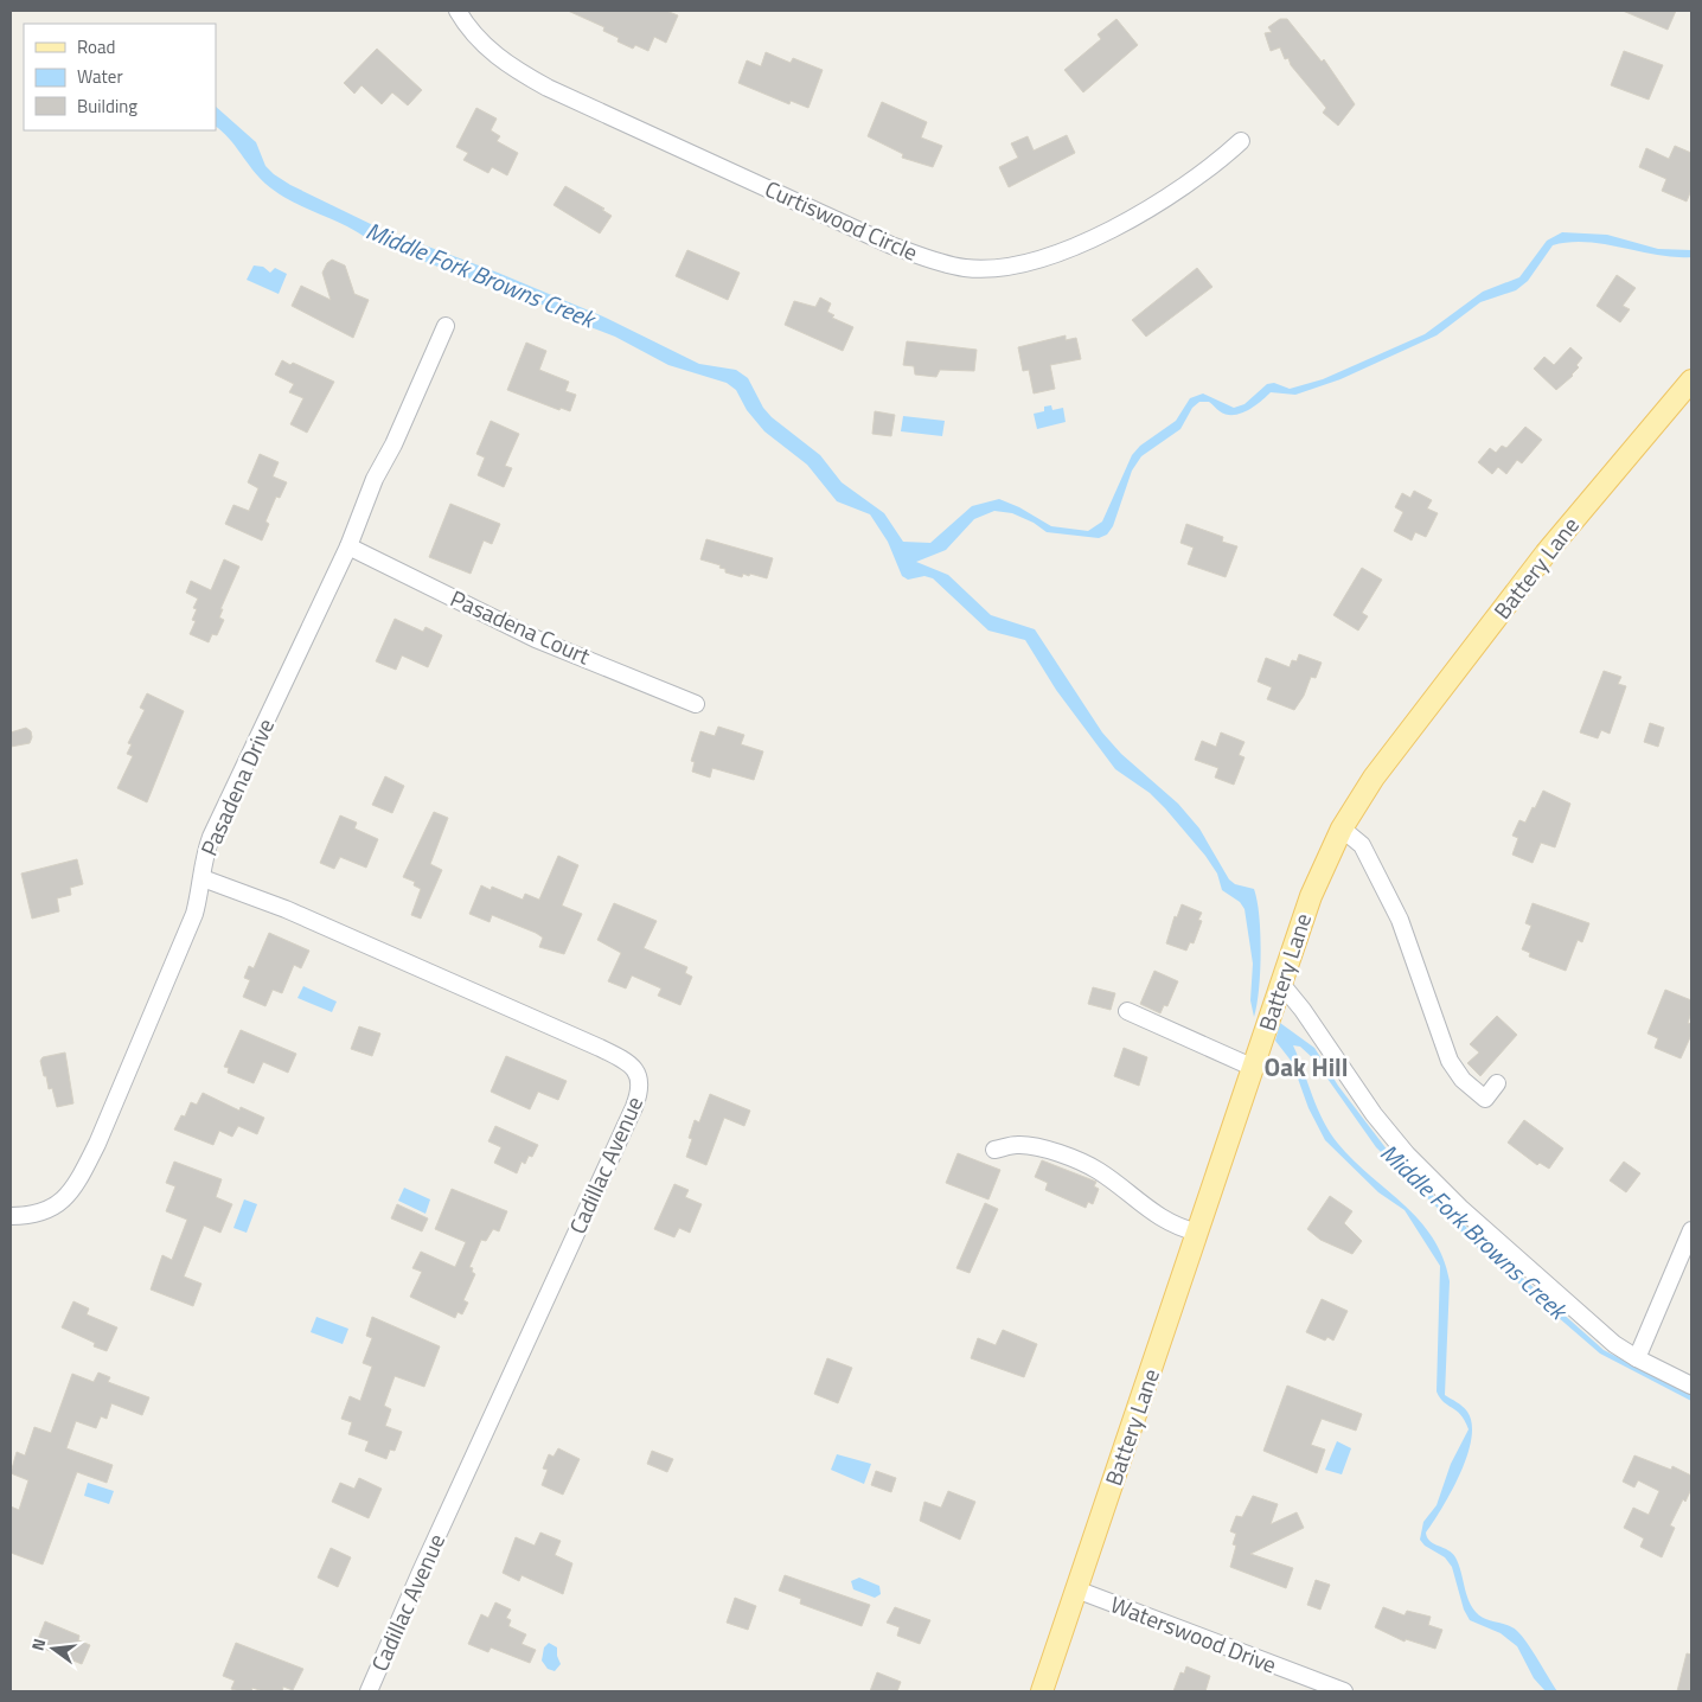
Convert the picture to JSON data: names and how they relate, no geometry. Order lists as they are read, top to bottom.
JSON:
{
  "streets": {
    "main road": ["Battery Lane"],
    "street": [
      "Curtiswood Circle",
      "Pasadena Court",
      "Pasadena Drive",
      "Cadillac Avenue",
      "Waterswood Drive"
    ]
  },
  "crossings": [
    ["Battery Lane", "Waterswood Drive"],
    ["Pasadena Court", "Pasadena Drive"],
    ["Pasadena Drive", "Cadillac Avenue"]
  ],
  "districts": ["Oak Hill"],
  "water": ["Middle Fork Browns Creek"],
  "legend": ["Road", "Water", "Building"],
  "north": "left"
}
